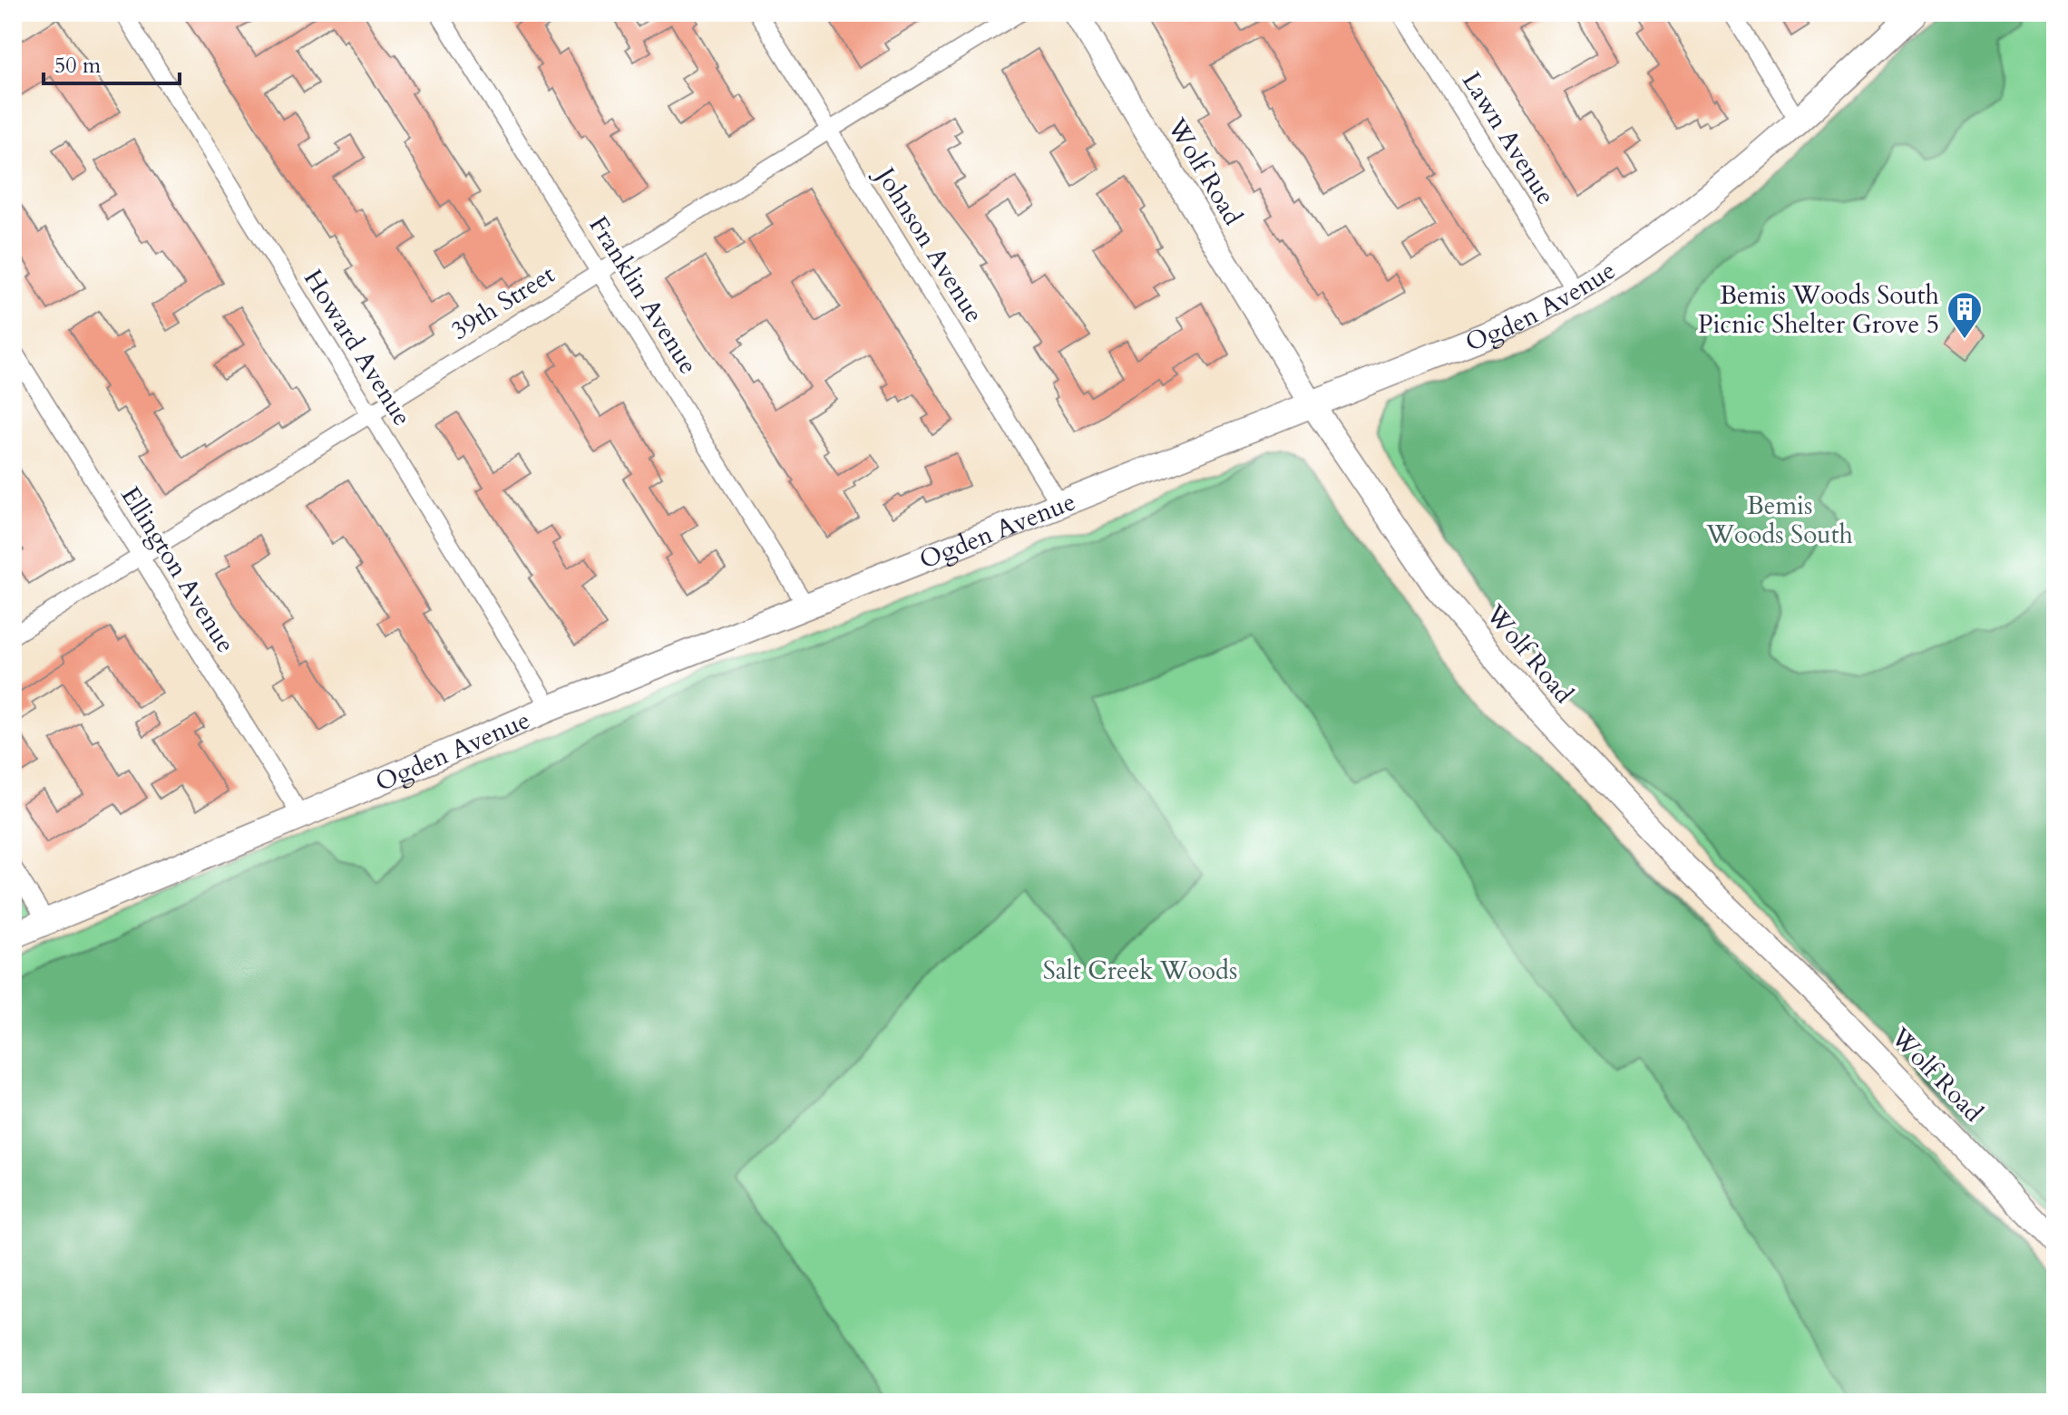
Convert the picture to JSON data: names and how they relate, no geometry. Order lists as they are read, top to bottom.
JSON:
{
  "streets": {
    "main road": ["Wolf Road", "Ogden Avenue"],
    "street": [
      "Lawn Avenue",
      "Johnson Avenue",
      "Franklin Avenue",
      "39th Street",
      "Howard Avenue",
      "Ellington Avenue"
    ]
  },
  "crossings": [
    ["Lawn Avenue", "Ogden Avenue"],
    ["Wolf Road", "Ogden Avenue"],
    ["Johnson Avenue", "39th Street"],
    ["Johnson Avenue", "Ogden Avenue"],
    ["Franklin Avenue", "39th Street"],
    ["Franklin Avenue", "Ogden Avenue"],
    ["39th Street", "Howard Avenue"],
    ["39th Street", "Ellington Avenue"],
    ["Ogden Avenue", "Howard Avenue"],
    ["Ogden Avenue", "Ellington Avenue"]
  ],
  "parks": ["Bemis Woods South", "Salt Creek Woods"],
  "places": {
    "building": ["Bemis Woods South Picnic Shelter Grove 5"]
  },
  "scale_bar": "50 m"
}
